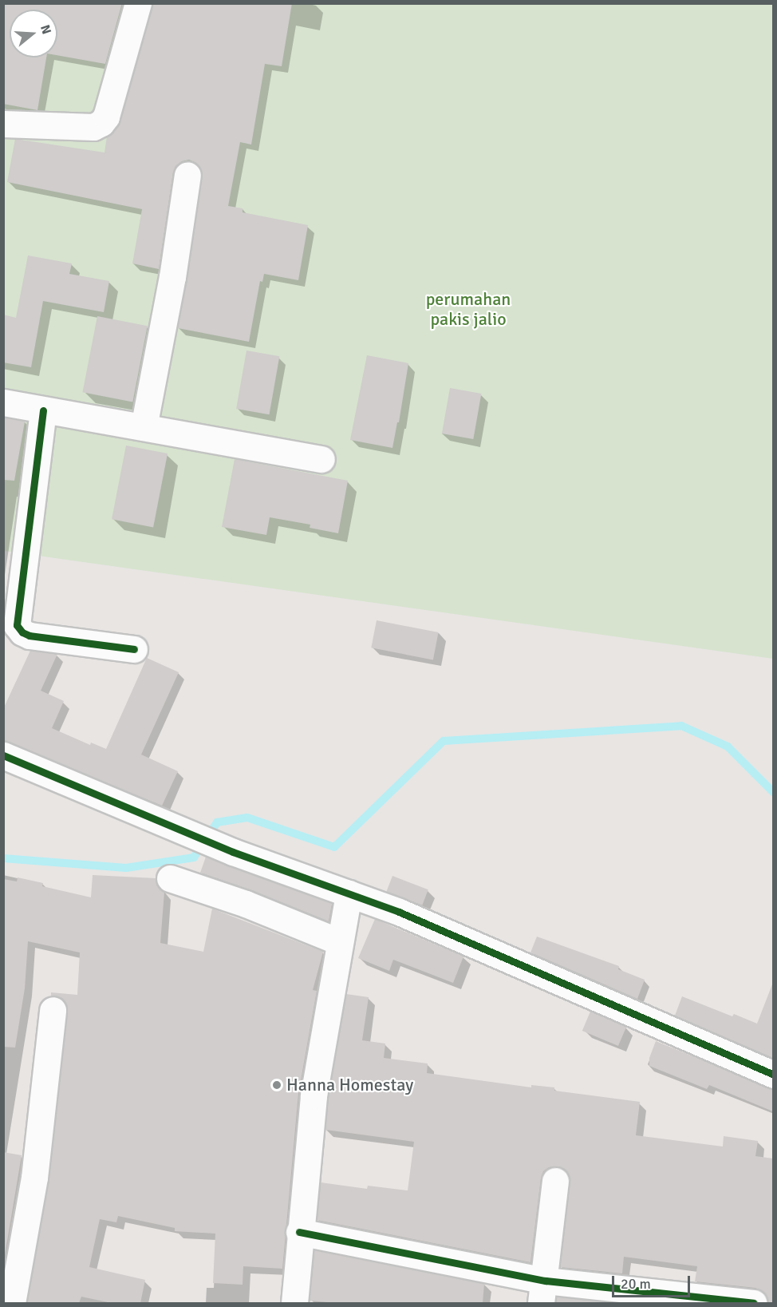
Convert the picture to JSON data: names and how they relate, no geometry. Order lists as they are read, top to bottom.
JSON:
{
  "parks": ["perumahan pakis jalio"],
  "places": ["Hanna Homestay"],
  "scale_bar": "20 m",
  "north": "right"
}
